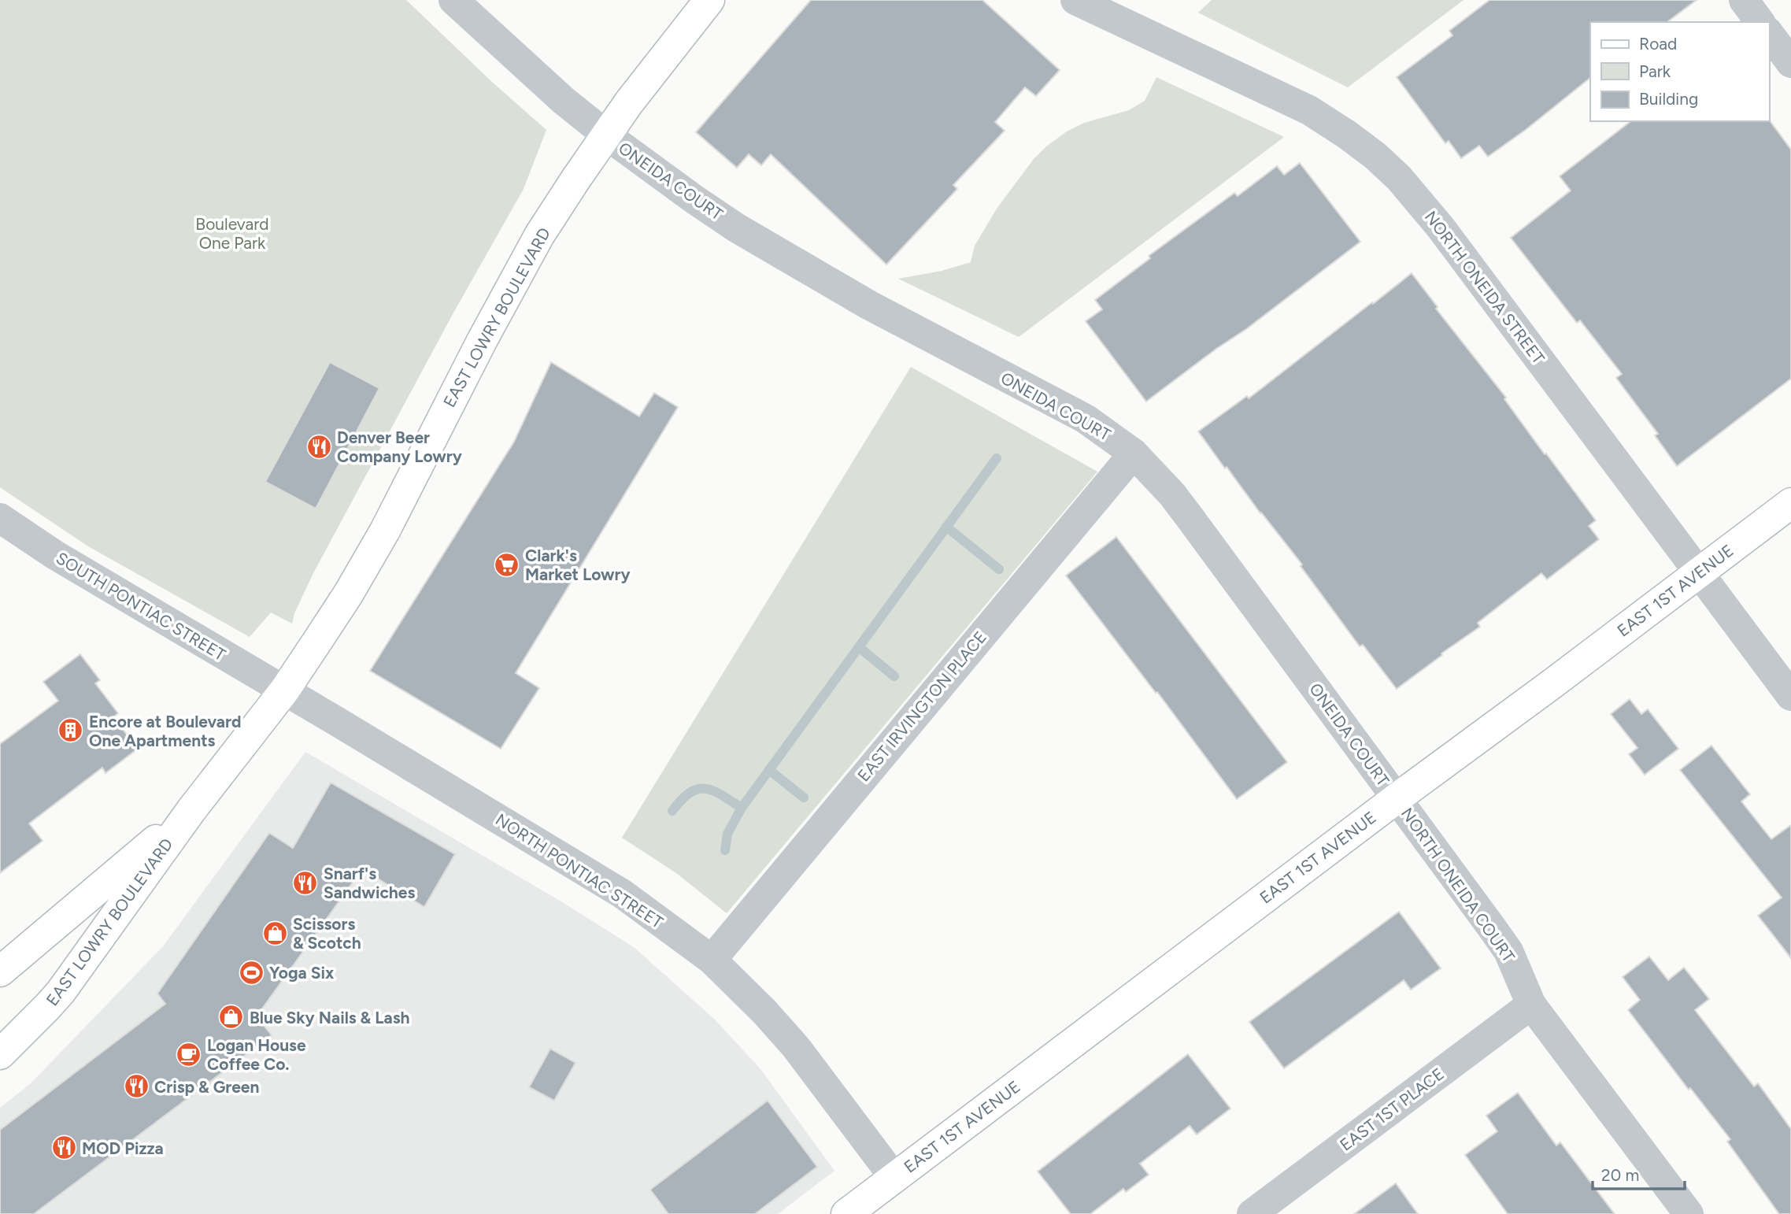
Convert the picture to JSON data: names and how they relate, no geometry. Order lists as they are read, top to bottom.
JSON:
{
  "streets": {
    "street": [
      "ONEIDA COURT",
      "NORTH ONEIDA STREET",
      "EAST LOWRY BOULEVARD",
      "EAST 1ST AVENUE",
      "SOUTH PONTIAC STREET",
      "EAST IRVINGTON PLACE",
      "NORTH PONTIAC STREET",
      "NORTH ONEIDA COURT",
      "EAST 1ST PLACE"
    ]
  },
  "crossings": [
    ["ONEIDA COURT", "EAST LOWRY BOULEVARD"],
    ["ONEIDA COURT", "EAST 1ST AVENUE"],
    ["ONEIDA COURT", "EAST IRVINGTON PLACE"],
    ["ONEIDA COURT", "NORTH ONEIDA COURT"],
    ["NORTH ONEIDA STREET", "EAST 1ST AVENUE"],
    ["EAST LOWRY BOULEVARD", "SOUTH PONTIAC STREET"],
    ["EAST LOWRY BOULEVARD", "NORTH PONTIAC STREET"],
    ["EAST 1ST AVENUE", "NORTH PONTIAC STREET"],
    ["EAST 1ST AVENUE", "NORTH ONEIDA COURT"],
    ["SOUTH PONTIAC STREET", "NORTH PONTIAC STREET"],
    ["EAST IRVINGTON PLACE", "NORTH PONTIAC STREET"],
    ["NORTH ONEIDA COURT", "EAST 1ST PLACE"]
  ],
  "parks": ["Boulevard One Park"],
  "places": {
    "restaurant": [
      "Denver Beer Company Lowry",
      "Snarf's Sandwiches",
      "Crisp & Green",
      "MOD Pizza"
    ],
    "supermarket": ["Clark's Market Lowry"],
    "building": ["Encore at Boulevard One Apartments"],
    "shop": ["Scissors & Scotch", "Blue Sky Nails & Lash"],
    "sports": ["Yoga Six"],
    "cafe": ["Logan House Coffee Co."]
  },
  "legend": ["Road", "Park", "Building"],
  "scale_bar": "20 m"
}
